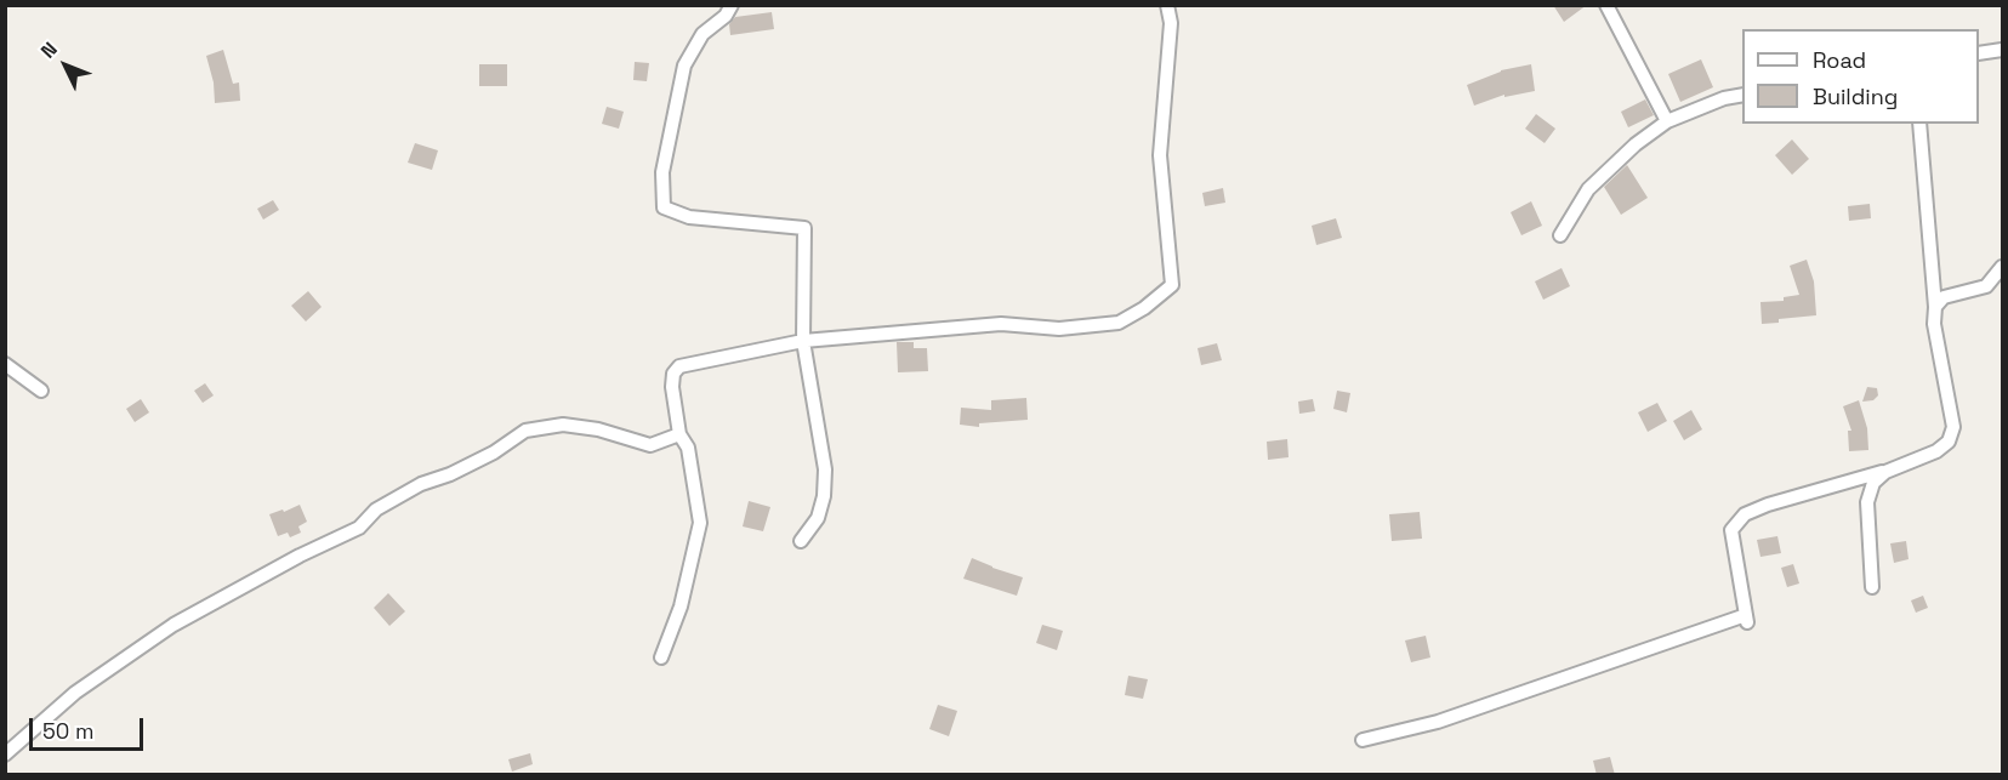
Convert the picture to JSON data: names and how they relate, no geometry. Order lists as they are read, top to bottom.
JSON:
{
  "legend": ["Road", "Building"],
  "scale_bar": "50 m",
  "north": "top left"
}
